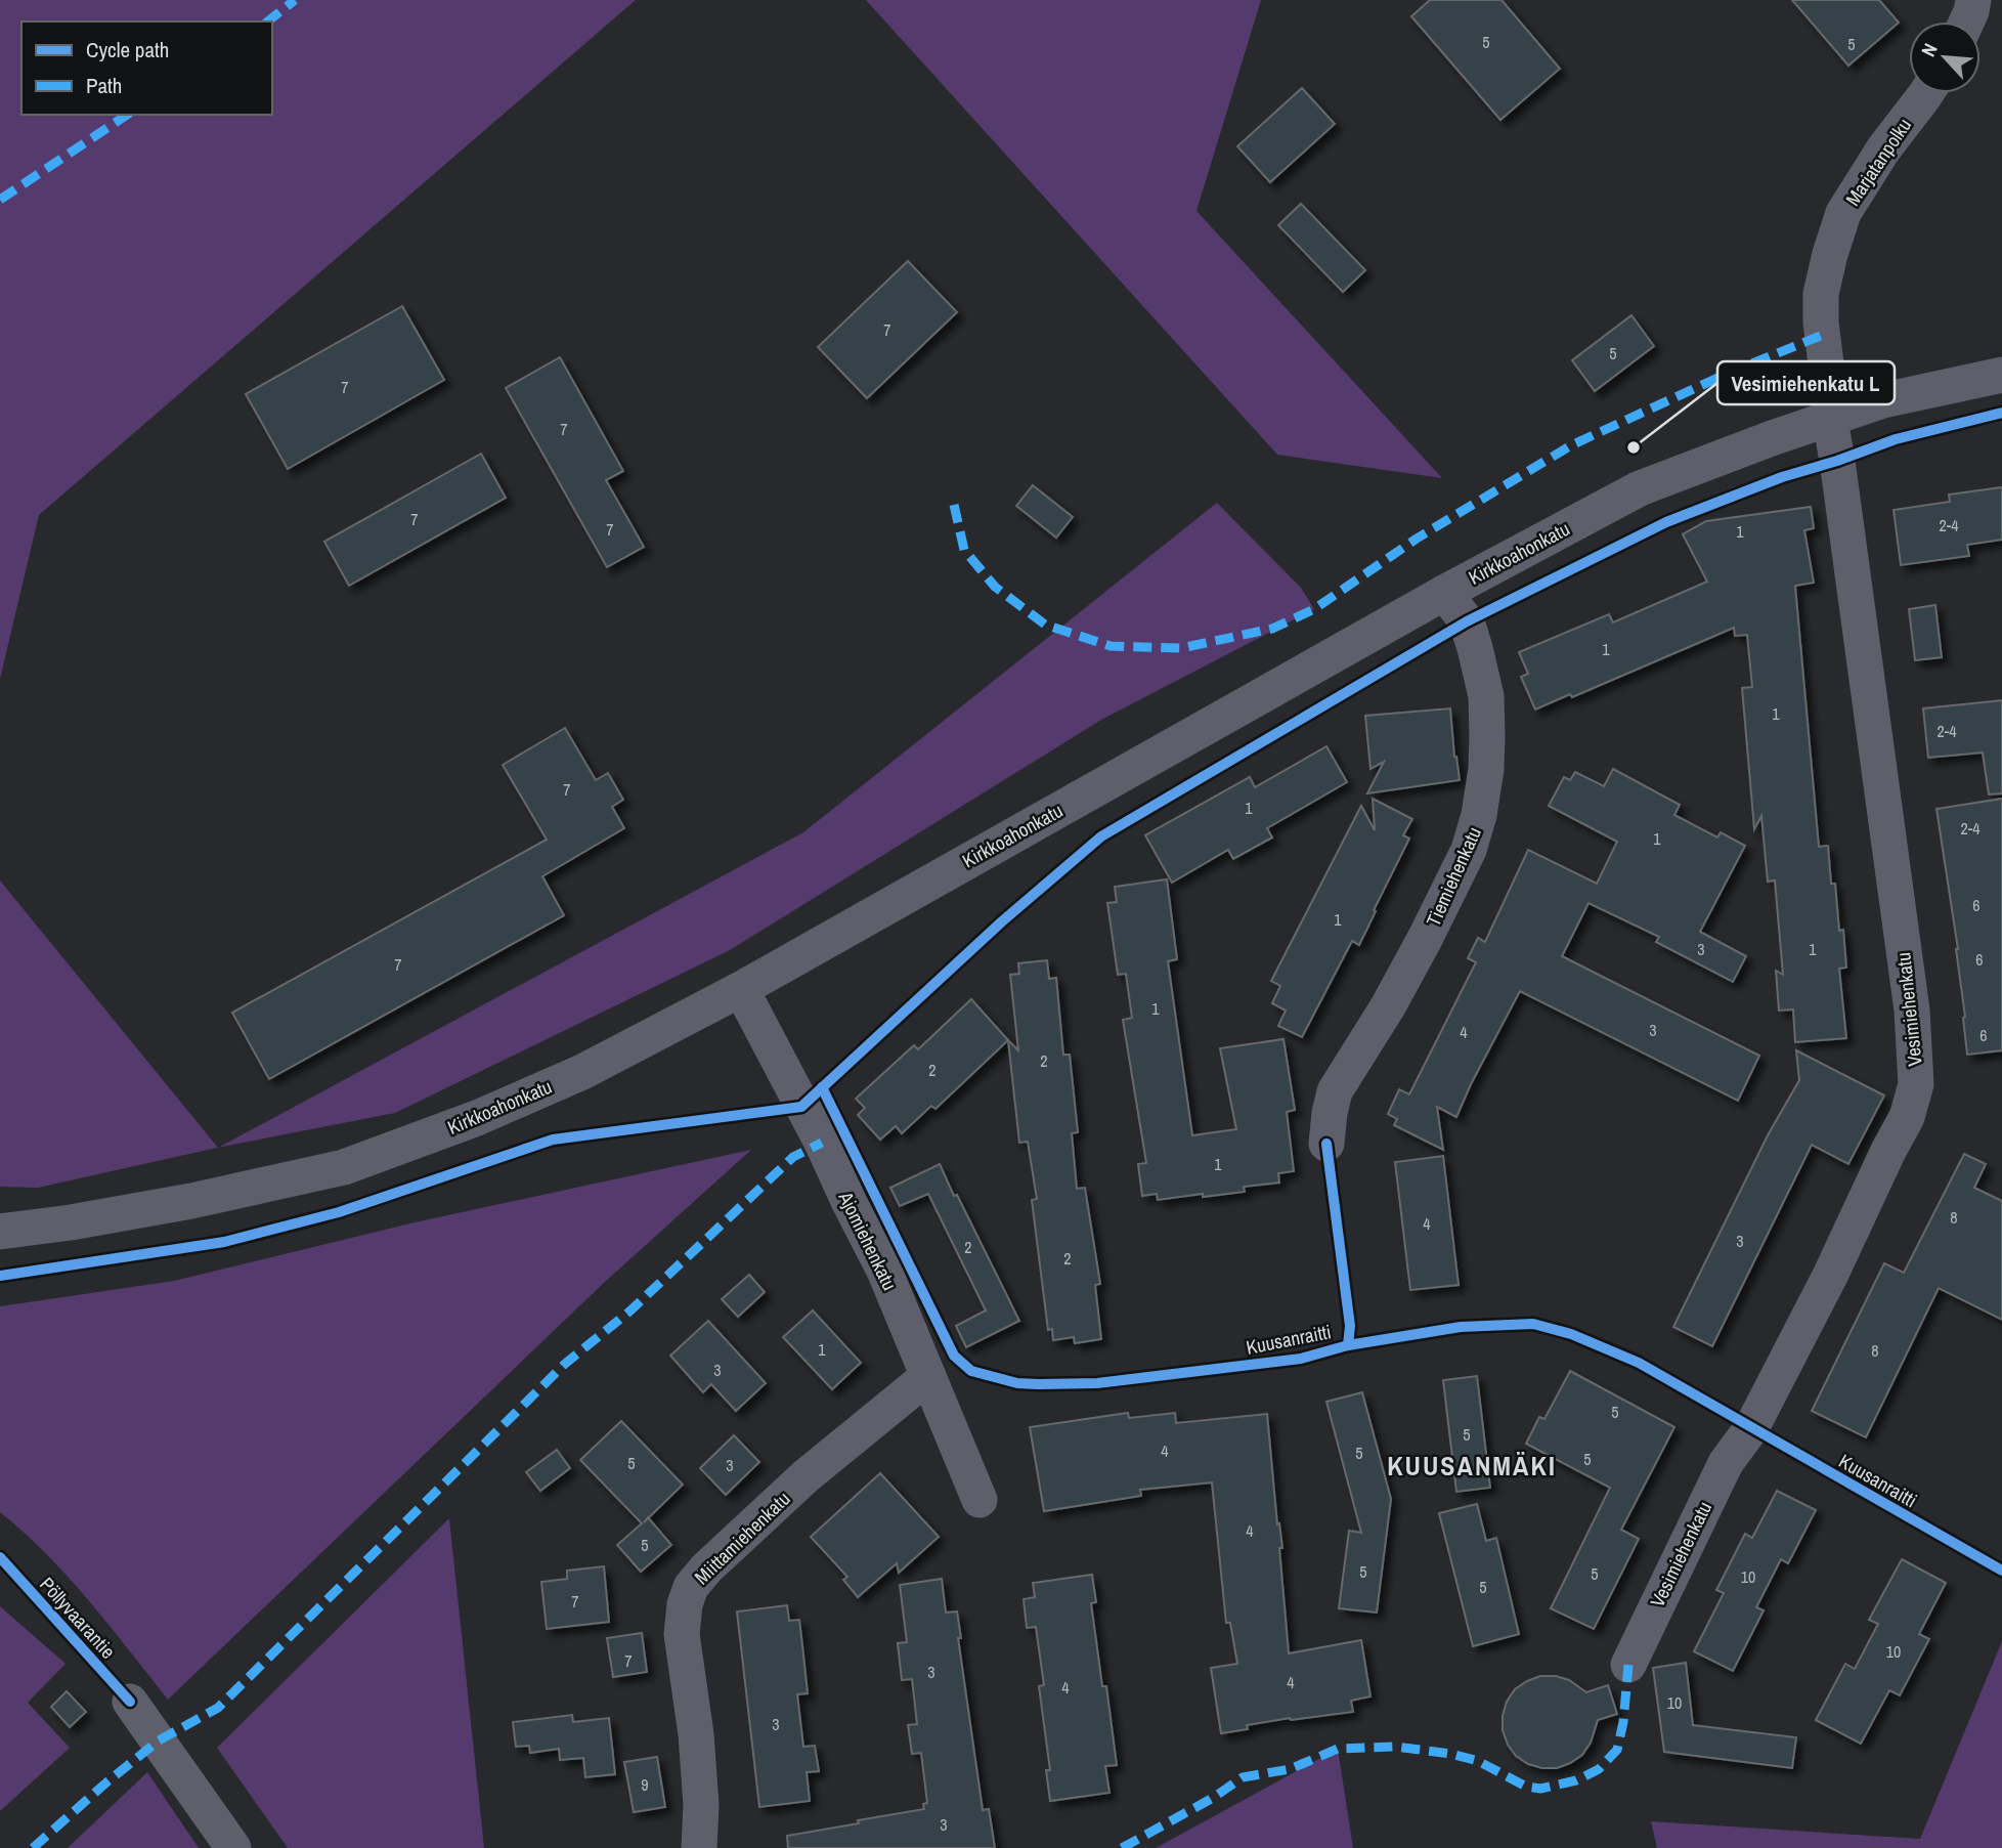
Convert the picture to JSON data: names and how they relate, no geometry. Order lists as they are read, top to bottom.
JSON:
{
  "streets": {
    "street": [
      "Marjatanpolku",
      "Kirkkoahonkatu",
      "Tiemiehenkatu",
      "Vesimiehenkatu",
      "Ajomiehenkatu",
      "Miittamiehenkatu"
    ],
    "cycle path": ["Kuusanraitti", "Pöllyvaarantie"]
  },
  "crossings": [
    ["Marjatanpolku", "Kirkkoahonkatu"],
    ["Marjatanpolku", "Vesimiehenkatu"],
    ["Kirkkoahonkatu", "Tiemiehenkatu"],
    ["Kirkkoahonkatu", "Vesimiehenkatu"],
    ["Kirkkoahonkatu", "Ajomiehenkatu"],
    ["Ajomiehenkatu", "Miittamiehenkatu"]
  ],
  "districts": ["KUUSANMÄKI"],
  "places": ["Vesimiehenkatu L"],
  "house_numbers": [
    "5",
    "5",
    "7",
    "5",
    "7",
    "7",
    "7",
    "2-4",
    "7",
    "1",
    "1",
    "1",
    "2-4",
    "7",
    "1",
    "2-4",
    "1",
    "6",
    "1",
    "3",
    "1",
    "6",
    "7",
    "1",
    "3",
    "4",
    "6",
    "2",
    "2",
    "1",
    "8",
    "4",
    "3",
    "2",
    "2",
    "1",
    "8",
    "3",
    "5",
    "5",
    "4",
    "5",
    "5",
    "5",
    "3",
    "4",
    "5",
    "5",
    "5",
    "10",
    "5",
    "7",
    "10",
    "7",
    "3",
    "4",
    "4",
    "10",
    "3",
    "9",
    "3"
  ],
  "legend": ["Cycle path", "Path"],
  "north": "top left"
}
